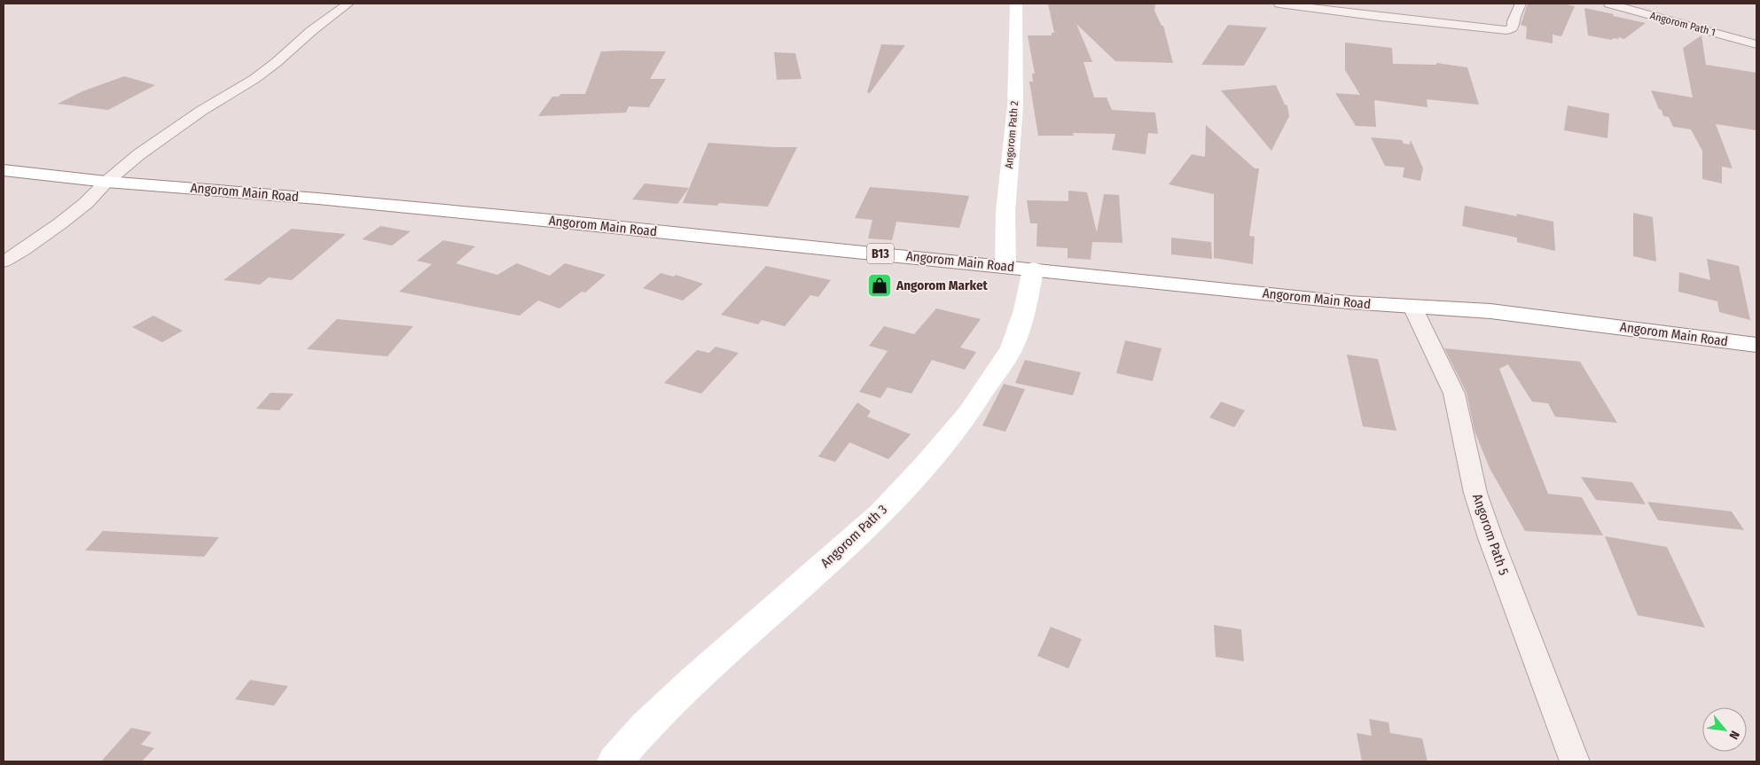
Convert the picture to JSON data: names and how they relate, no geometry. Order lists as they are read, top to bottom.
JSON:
{
  "streets": {
    "main road": [
      "Angorom Path 2",
      "Angorom Main Road",
      "B13",
      "Angorom Path 3"
    ],
    "street": ["Angorom Path 1", "Angorom Path 5"]
  },
  "crossings": [
    ["Angorom Path 2", "Angorom Main Road"],
    ["Angorom Path 2", "Angorom Path 3"],
    ["Angorom Main Road", "Angorom Path 5"],
    ["Angorom Main Road", "Angorom Path 3"]
  ],
  "places": {
    "shop": ["Angorom Market"]
  },
  "north": "bottom right"
}
